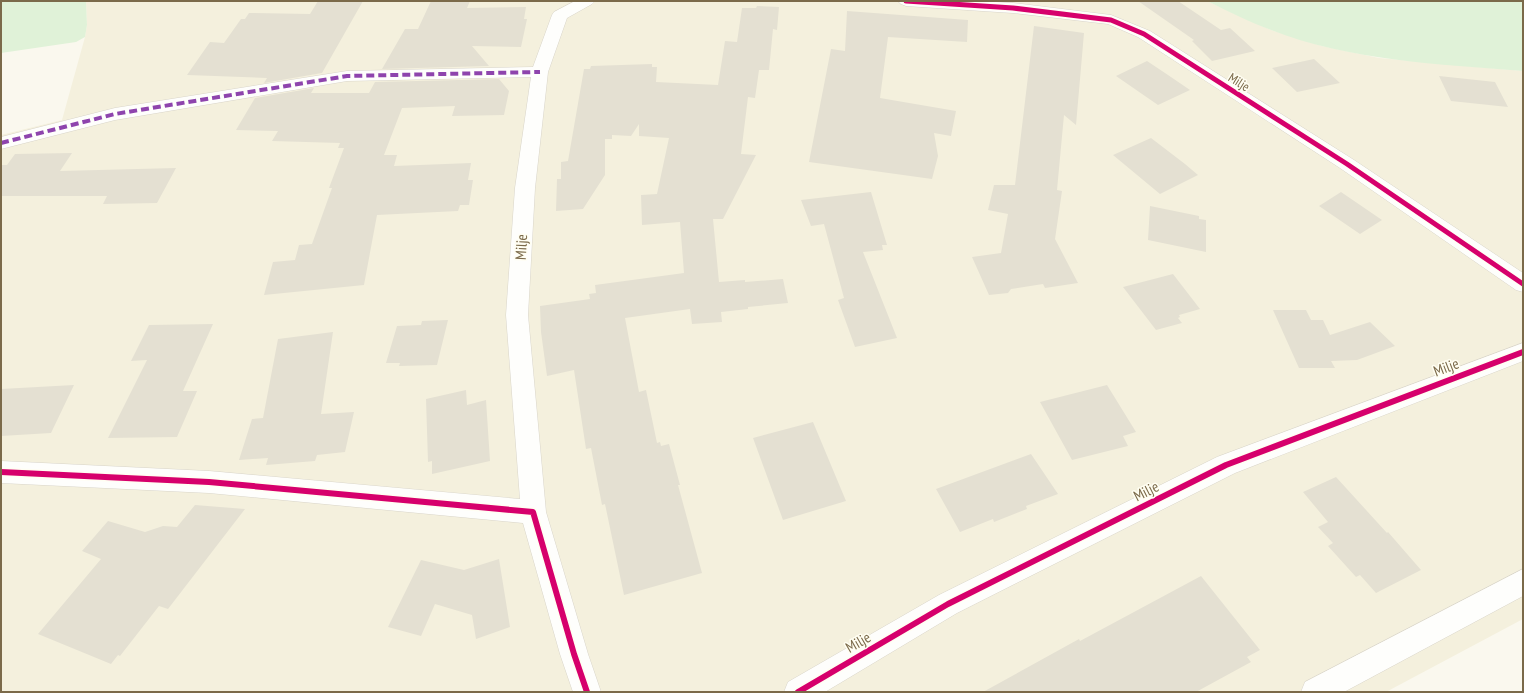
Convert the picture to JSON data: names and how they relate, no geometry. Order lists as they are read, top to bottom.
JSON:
{
  "streets": {
    "street": ["Milje"]
  }
}
